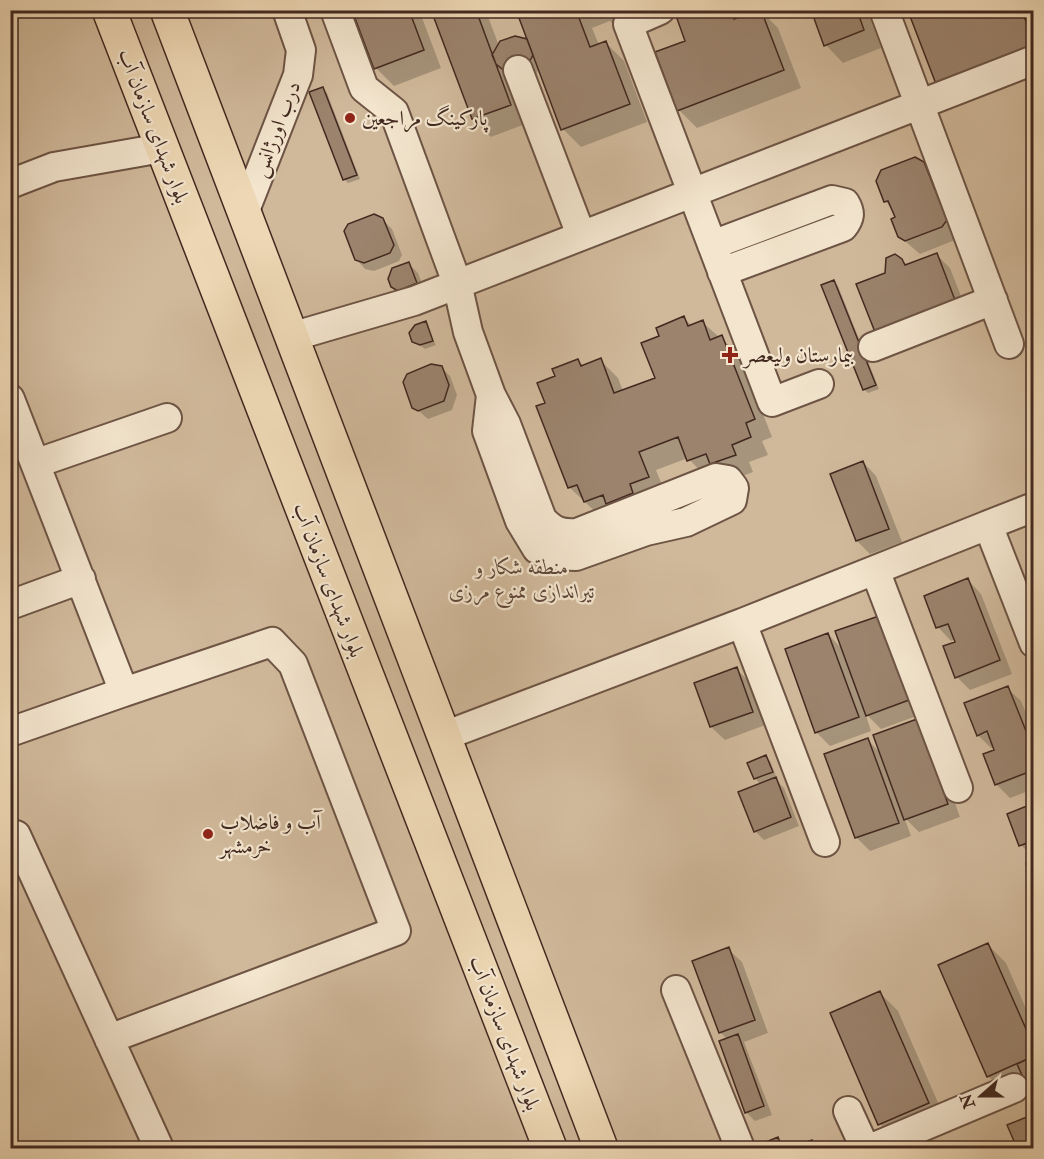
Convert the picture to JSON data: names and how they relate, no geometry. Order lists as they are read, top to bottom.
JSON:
{
  "streets": {
    "main road": ["بلوار شهدای سازمان آب"],
    "street": ["درب اورژانس"]
  },
  "parks": ["منطقه شکار و تیراندازی ممنوع مرزی"],
  "places": {
    "other": ["پارکینگ مراجعین", "آب و فاضلاب خرمشهر"],
    "health": ["بیمارستان ولیعصر"]
  },
  "north": "left"
}
